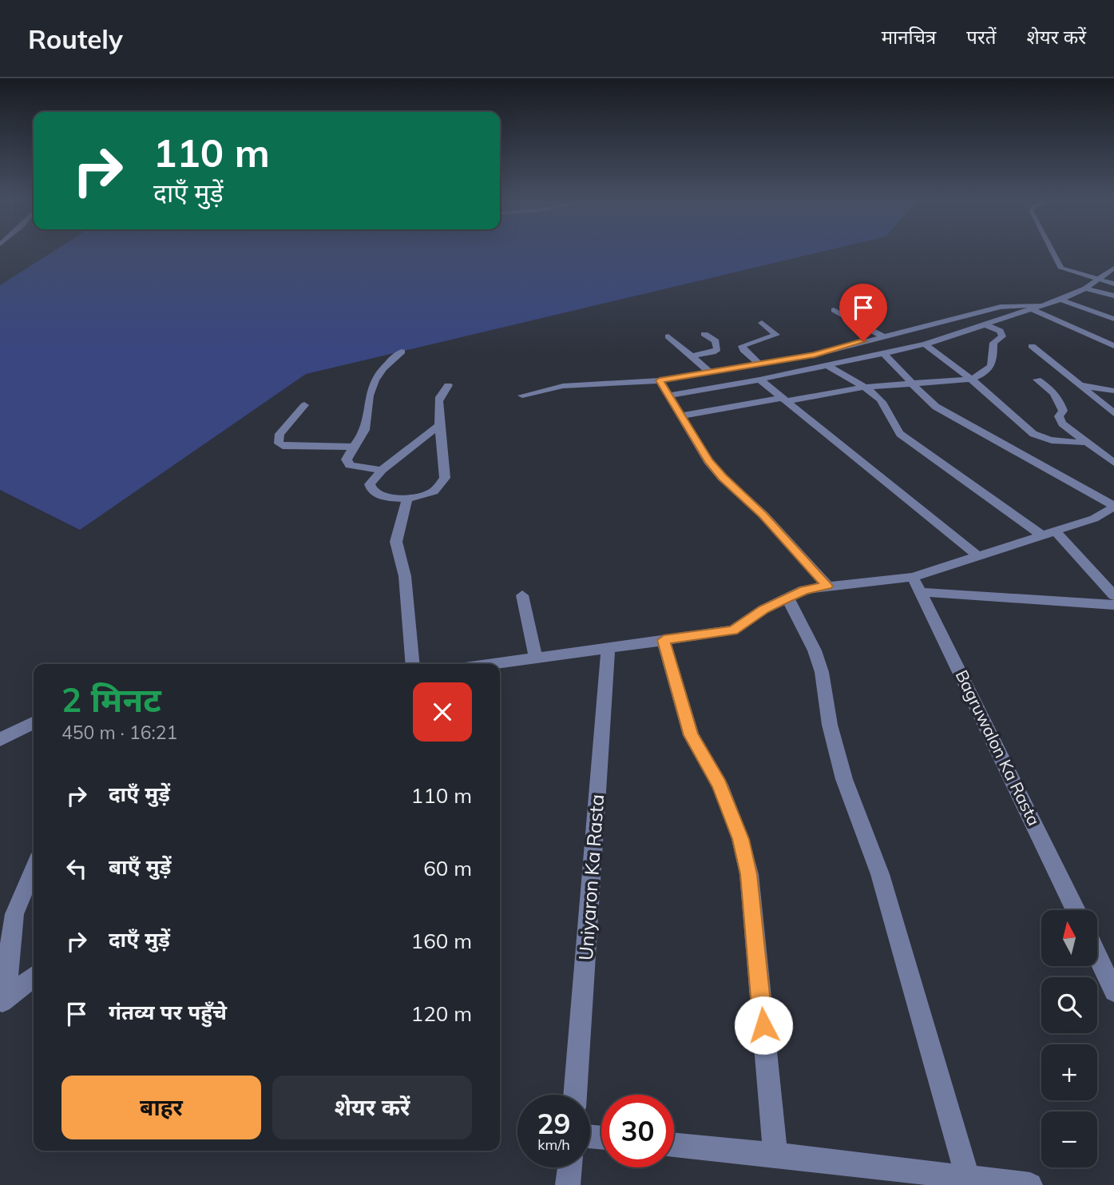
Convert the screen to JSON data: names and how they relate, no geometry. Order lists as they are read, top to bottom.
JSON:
{
  "streets": {
    "street": ["Bagruwalon Ka Rasta", "Uniyaron Ka Rasta"]
  },
  "north": "top",
  "page": {
    "header": "Routely",
    "nav": ["मानचित्र", "परतें", "शेयर करें"],
    "turn": ["110 m", "दाएँ मुड़ें"],
    "heading": ["2 मिनट", "450 m · 16:21"],
    "list": [
      {
        "name": "दाएँ मुड़ें",
        "value": "110 m"
      },
      {
        "name": "बाएँ मुड़ें",
        "value": "60 m"
      },
      {
        "name": "दाएँ मुड़ें",
        "value": "160 m"
      },
      {
        "name": "गंतव्य पर पहुँचे",
        "value": "120 m"
      }
    ],
    "map_buttons": ["+", "−"],
    "buttons": ["बाहर", "शेयर करें"],
    "speed": "29 km/h",
    "limit": "30"
  }
}
